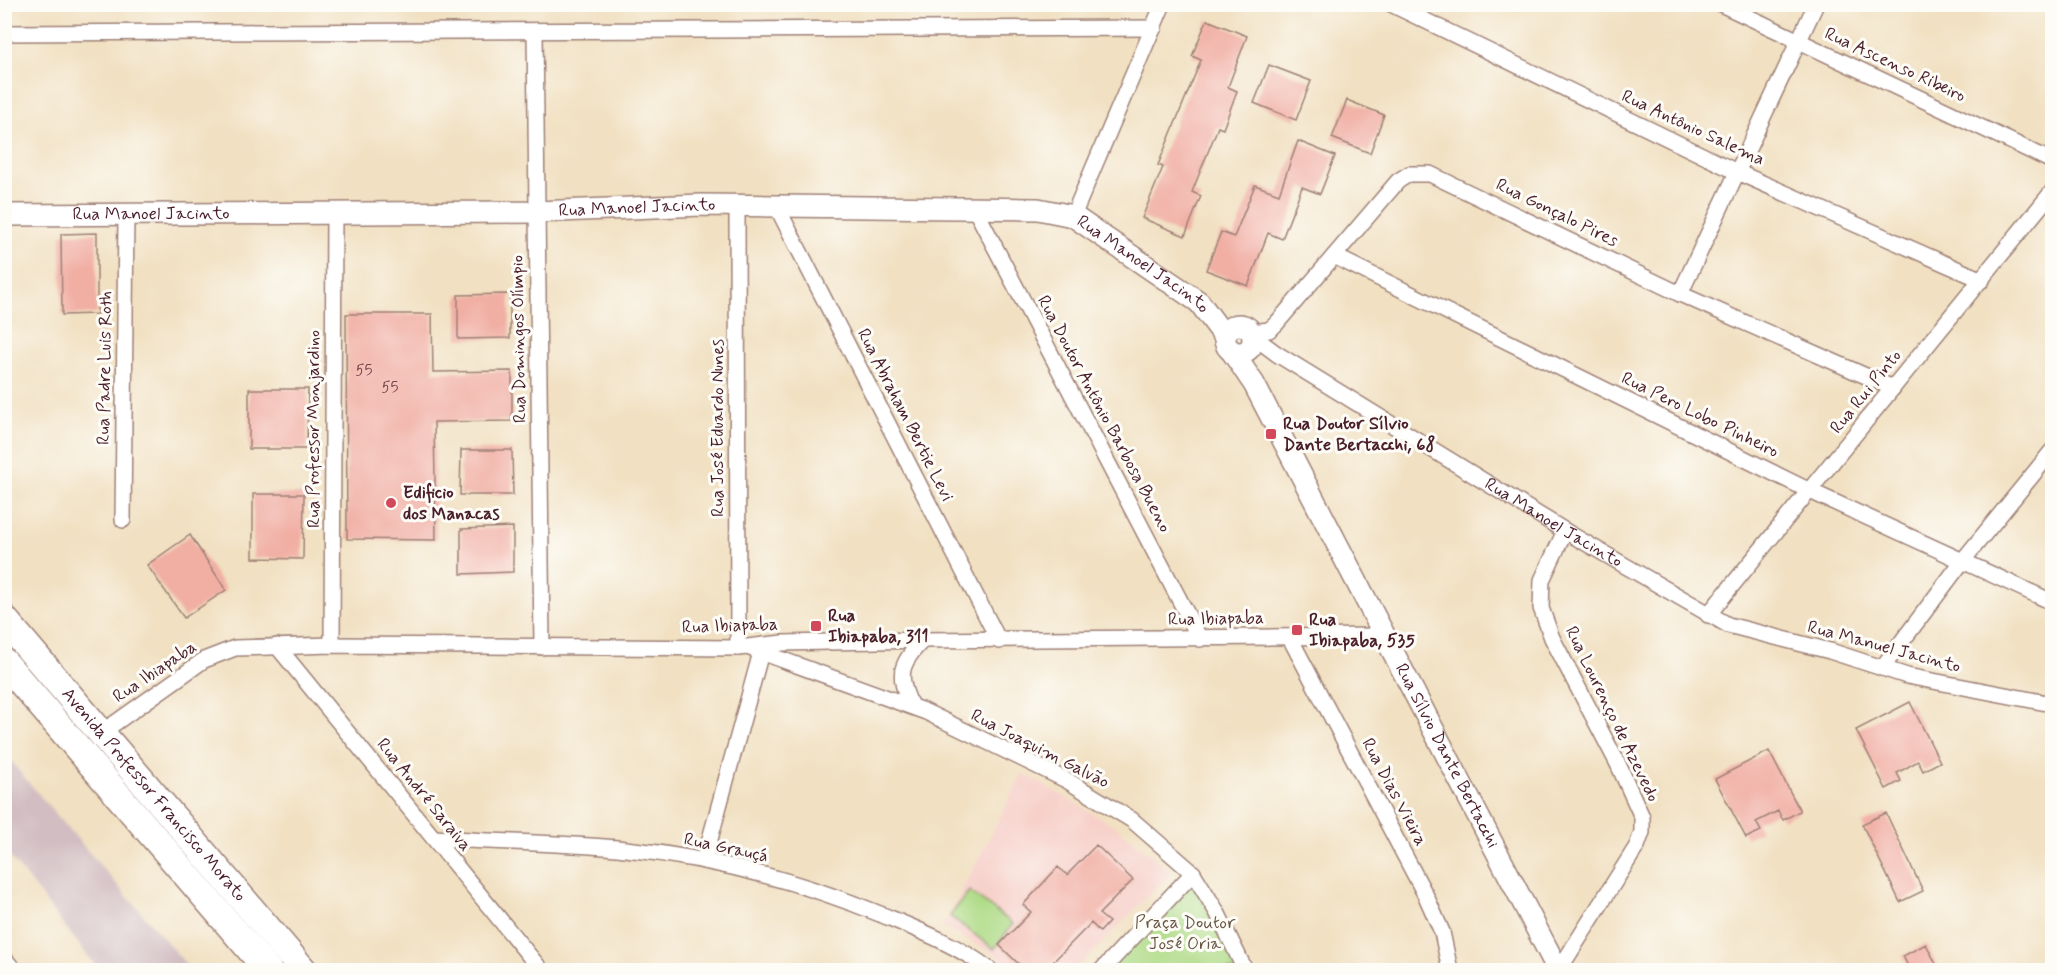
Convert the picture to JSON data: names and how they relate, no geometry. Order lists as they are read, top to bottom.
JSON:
{
  "streets": {
    "highway": ["Avenida Professor Francisco Morato"],
    "street": [
      "Rua Ascenso Ribeiro",
      "Rua Antônio Salema",
      "Rua Manoel Jacinto",
      "Rua Gonçalo Pires",
      "Rua Domingos Olímpio",
      "Rua Padre Luis Roth",
      "Rua Rui Pinto",
      "Rua Doutor Antônio Barbosa Bueno",
      "Rua Abraham Bertie Levi",
      "Rua Pero Lobo Pinheiro",
      "Rua José Eduardo Nunes",
      "Rua Professor Monjardino",
      "Rua Ibiapaba",
      "Rua Manuel Jacinto",
      "Rua Lourenço de Azevedo",
      "Rua Joaquim Galvão",
      "Rua Sílvio Dante Bertacchi",
      "Rua Dias Vieira",
      "Rua André Saraiva",
      "Rua Grauçá"
    ]
  },
  "crossings": [
    ["Rua Antônio Salema", "Rua Rui Pinto"],
    ["Rua Manoel Jacinto", "Rua Gonçalo Pires"],
    ["Rua Manoel Jacinto", "Rua Domingos Olímpio"],
    ["Rua Manoel Jacinto", "Rua Padre Luis Roth"],
    ["Rua Manoel Jacinto", "Rua Rui Pinto"],
    ["Rua Manoel Jacinto", "Rua Doutor Antônio Barbosa Bueno"],
    ["Rua Manoel Jacinto", "Rua Abraham Bertie Levi"],
    ["Rua Manoel Jacinto", "Rua José Eduardo Nunes"],
    ["Rua Manoel Jacinto", "Rua Professor Monjardino"],
    ["Rua Manoel Jacinto", "Rua Manuel Jacinto"],
    ["Rua Manoel Jacinto", "Rua Lourenço de Azevedo"],
    ["Rua Manoel Jacinto", "Rua Sílvio Dante Bertacchi"],
    ["Rua Gonçalo Pires", "Rua Rui Pinto"],
    ["Rua Gonçalo Pires", "Rua Pero Lobo Pinheiro"],
    ["Rua Gonçalo Pires", "Rua Sílvio Dante Bertacchi"],
    ["Rua Domingos Olímpio", "Rua Ibiapaba"],
    ["Rua Rui Pinto", "Rua Pero Lobo Pinheiro"],
    ["Rua Rui Pinto", "Rua Manuel Jacinto"],
    ["Rua Doutor Antônio Barbosa Bueno", "Rua Ibiapaba"],
    ["Rua Abraham Bertie Levi", "Rua Ibiapaba"],
    ["Rua José Eduardo Nunes", "Rua Ibiapaba"],
    ["Rua José Eduardo Nunes", "Rua Joaquim Galvão"],
    ["Rua José Eduardo Nunes", "Rua Grauçá"],
    ["Rua Professor Monjardino", "Rua Ibiapaba"],
    ["Rua Ibiapaba", "Rua Joaquim Galvão"],
    ["Rua Ibiapaba", "Rua Sílvio Dante Bertacchi"],
    ["Rua Ibiapaba", "Rua Dias Vieira"],
    ["Rua Ibiapaba", "Avenida Professor Francisco Morato"],
    ["Rua Ibiapaba", "Rua André Saraiva"],
    ["Rua Lourenço de Azevedo", "Rua Sílvio Dante Bertacchi"],
    ["Rua André Saraiva", "Rua Grauçá"]
  ],
  "parks": ["Praça Doutor José Oria"],
  "places": {
    "transit": ["Rua Doutor Sílvio Dante Bertacchi, 68", "Rua Ibiapaba, 311", "Rua Ibiapaba, 535"],
    "other": ["Edificio dos Manacas"]
  },
  "house_numbers": ["55", "55"]
}
